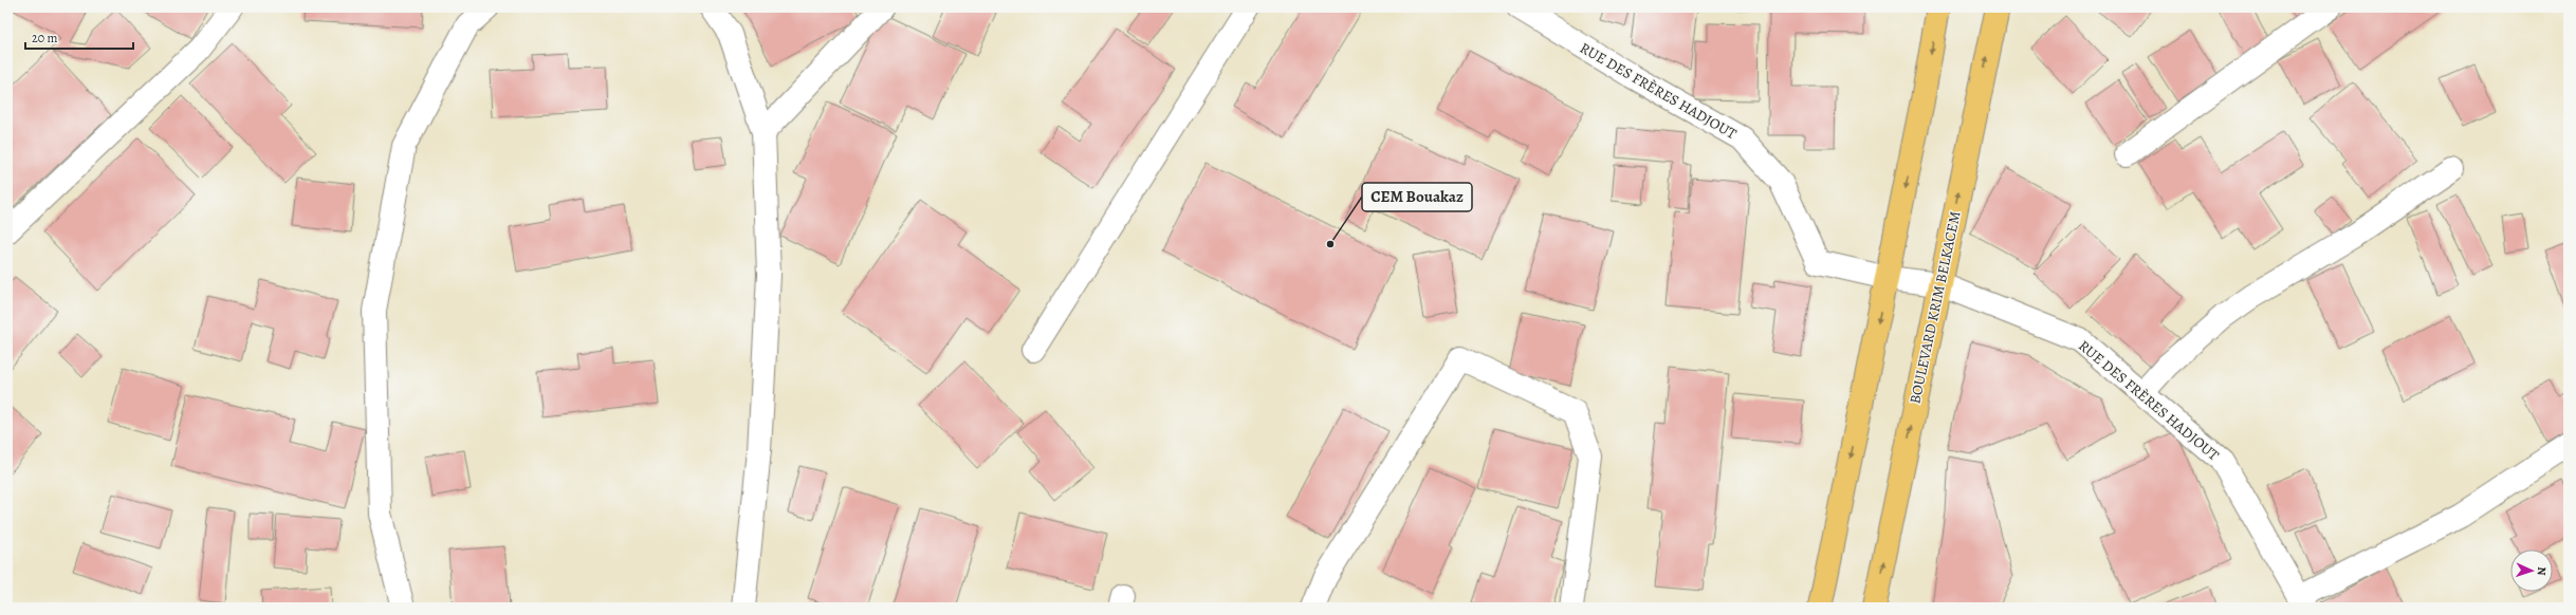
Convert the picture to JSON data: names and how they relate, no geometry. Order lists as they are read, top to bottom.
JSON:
{
  "streets": {
    "main road": ["BOULEVARD KRIM BELKACEM"],
    "street": ["RUE DES FRÈRES HADJOUT"]
  },
  "crossings": [
    ["RUE DES FRÈRES HADJOUT", "BOULEVARD KRIM BELKACEM"]
  ],
  "places": ["CEM Bouakaz"],
  "scale_bar": "20 m",
  "north": "right"
}
